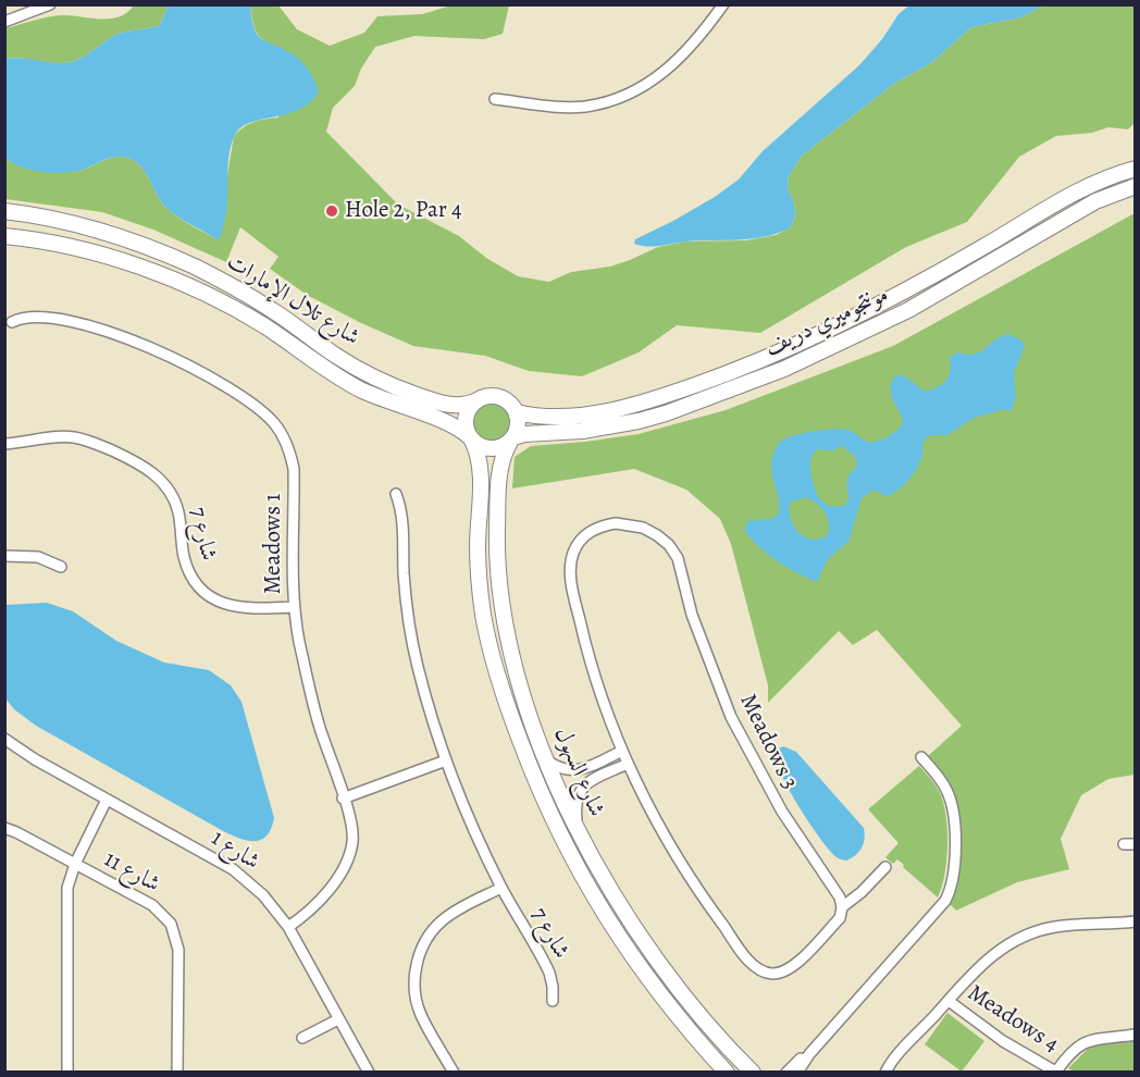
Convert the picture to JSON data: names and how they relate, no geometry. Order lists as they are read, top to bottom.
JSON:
{
  "streets": {
    "main road": ["شارع تلال الإمارات", "مونتجوميري دريف", "شارع السهول"],
    "street": [
      "شارع 7",
      "Meadows 1",
      "Meadows 3",
      "شارع 1",
      "شارع 11",
      "Meadows 4"
    ]
  },
  "crossings": [
    ["شارع تلال الإمارات", "مونتجوميري دريف"],
    ["شارع تلال الإمارات", "شارع السهول"],
    ["مونتجوميري دريف", "شارع السهول"],
    ["شارع 7", "Meadows 1"],
    ["Meadows 1", "شارع 1"]
  ],
  "places": ["Hole 2, Par 4"]
}
